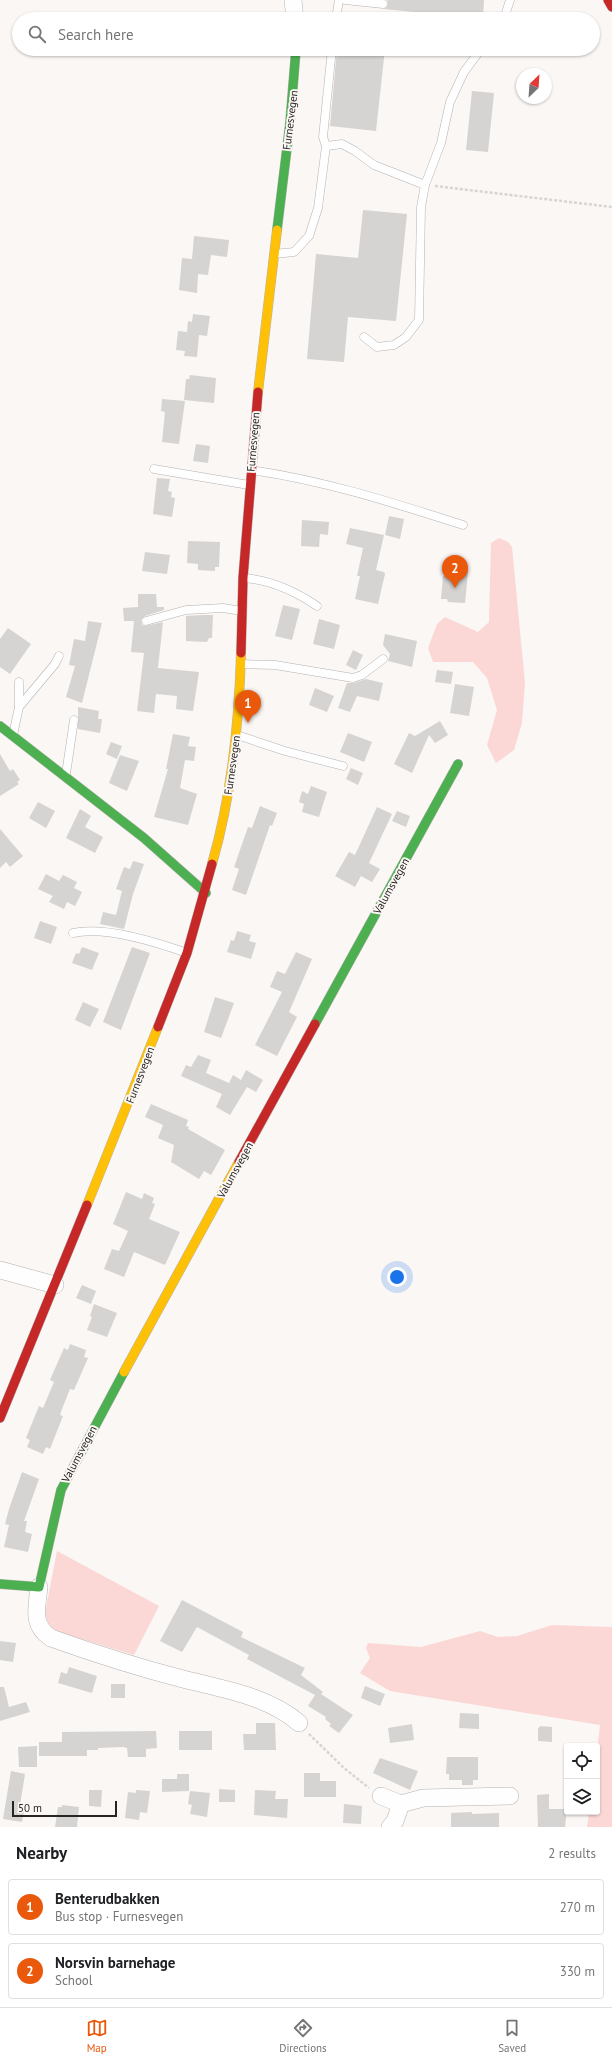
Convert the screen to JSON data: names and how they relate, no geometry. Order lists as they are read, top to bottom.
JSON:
{
  "streets": {
    "street": ["Furnesvegen", "Valumsvegen"]
  },
  "scale_bar": "50 m",
  "north": "top right",
  "page": {
    "search": "Search here",
    "pins": ["2", "1"],
    "scale": "50 m",
    "heading": ["Nearby", "2 results"],
    "list": [
      {
        "mark": "1",
        "name": "Benterudbakken",
        "note": "Bus stop · Furnesvegen",
        "value": "270 m"
      },
      {
        "mark": "2",
        "name": "Norsvin barnehage",
        "note": "School",
        "value": "330 m"
      }
    ],
    "nav": ["Map", "Directions", "Saved"]
  }
}
